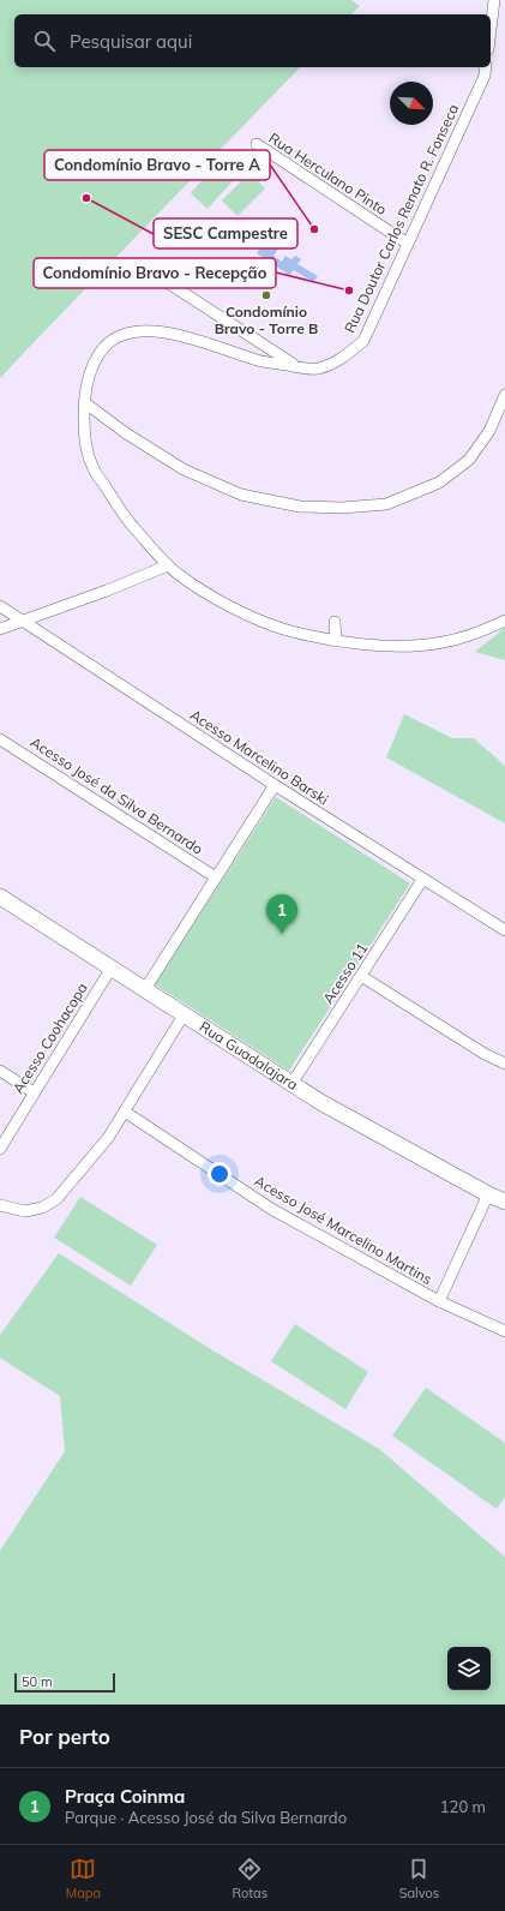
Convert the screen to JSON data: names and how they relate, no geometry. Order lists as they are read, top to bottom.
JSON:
{
  "streets": {
    "main road": ["Rua Guadalajara"],
    "street": [
      "Rua Herculano Pinto",
      "Rua Doutor Carlos Renato R. Fonseca",
      "Acesso Marcelino Barski",
      "Acesso José da Silva Bernardo",
      "Acesso 11",
      "Acesso Coohacopa",
      "Acesso José Marcelino Martins"
    ]
  },
  "crossings": [
    ["Rua Herculano Pinto", "Rua Doutor Carlos Renato R. Fonseca"],
    ["Acesso Marcelino Barski", "Acesso 11"],
    ["Acesso 11", "Rua Guadalajara"],
    ["Acesso Coohacopa", "Rua Guadalajara"]
  ],
  "places": [
    "SESC Campestre",
    "Condomínio Bravo - Torre A",
    "Condomínio Bravo - Recepção",
    "Condomínio Bravo - Torre B"
  ],
  "scale_bar": "50 m",
  "north": "bottom right",
  "page": {
    "search": "Pesquisar aqui",
    "pins": "1",
    "scale": "50 m",
    "heading": "Por perto",
    "list": [
      {
        "mark": "1",
        "name": "Praça Coinma",
        "note": "Parque · Acesso José da Silva Bernardo",
        "value": "120 m"
      }
    ],
    "nav": ["Mapa", "Rotas", "Salvos"]
  }
}
